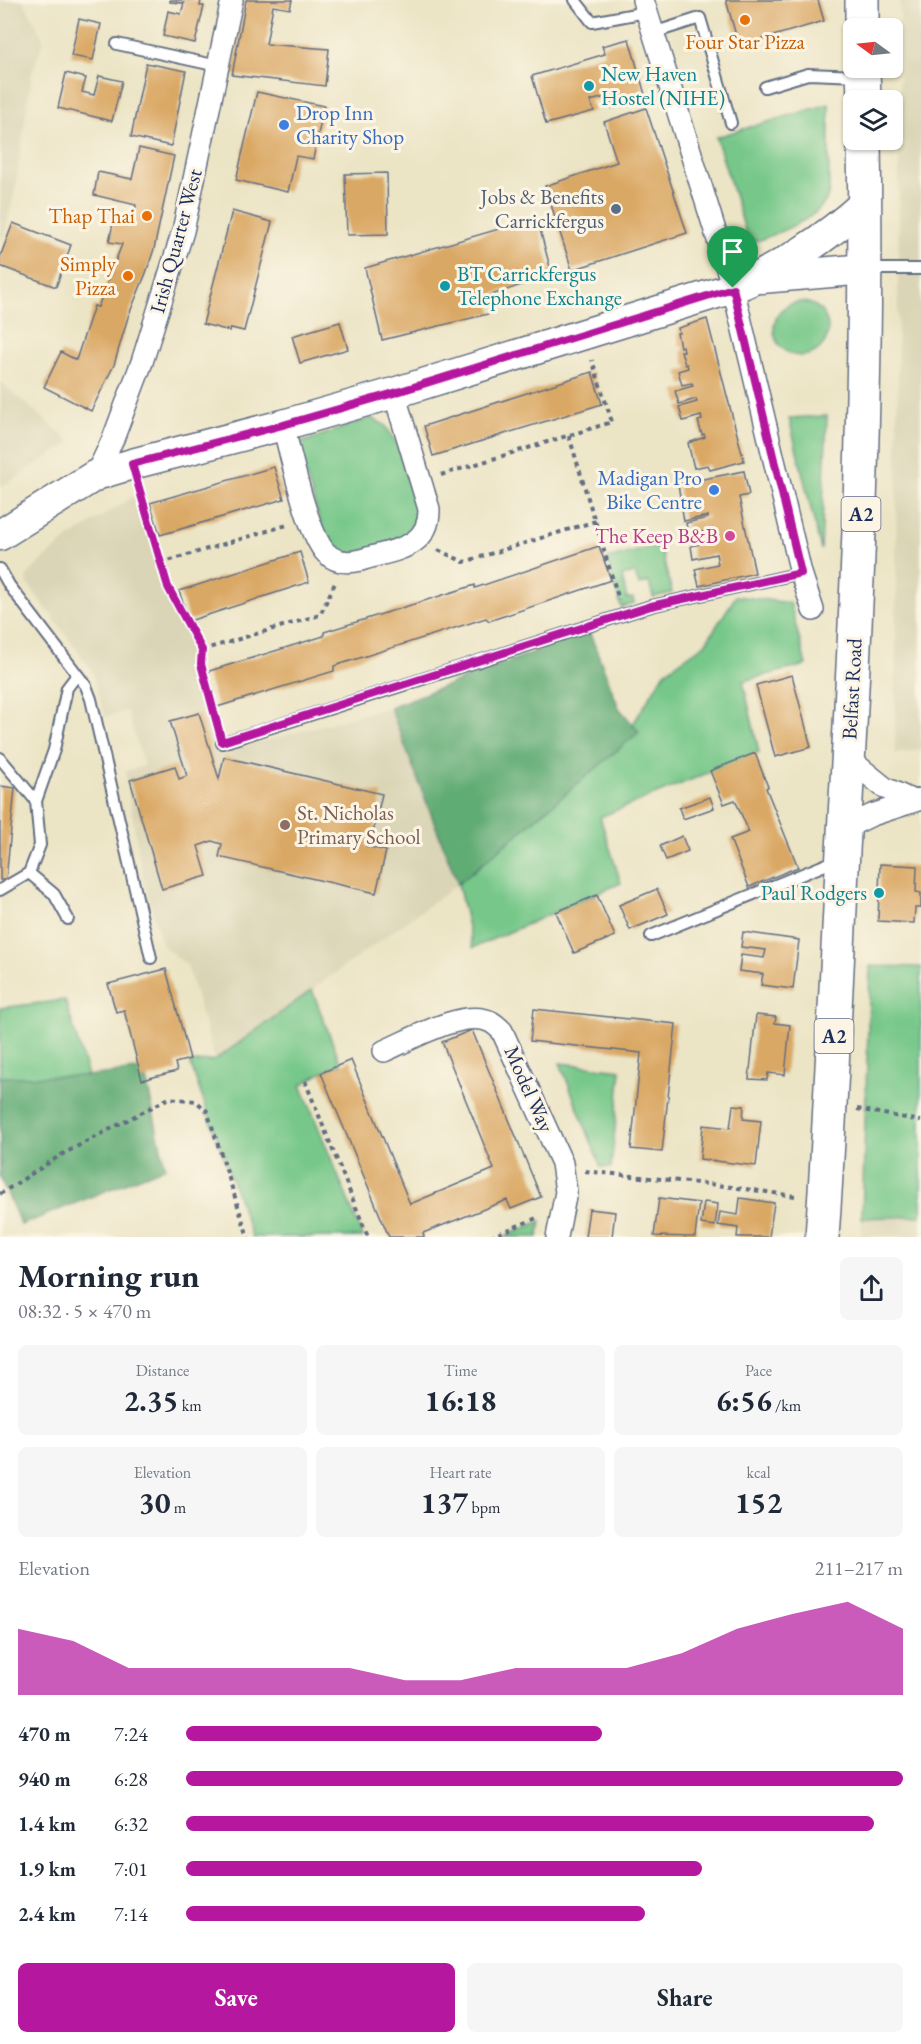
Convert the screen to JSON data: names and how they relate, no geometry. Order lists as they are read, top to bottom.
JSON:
{
  "streets": {
    "highway": ["A2", "Belfast Road"],
    "street": ["Irish Quarter West", "Model Way"]
  },
  "places": [
    "Four Star Pizza",
    "New Haven Hostel (NIHE)",
    "Drop Inn Charity Shop",
    "Jobs & Benefits Carrickfergus",
    "Thap Thai",
    "Simply Pizza",
    "BT Carrickfergus Telephone Exchange",
    "Madigan Pro Bike Centre",
    "The Keep B&B",
    "St. Nicholas Primary School",
    "Paul Rodgers"
  ],
  "north": "left",
  "page": {
    "heading": ["Morning run", "08:32 · 5 × 470 m"],
    "stats": [
      ["Distance", "2.35 km"],
      ["Time", "16:18"],
      ["Pace", "6:56 /km"],
      ["Elevation", "30 m"],
      ["Heart rate", "137 bpm"],
      ["kcal", "152"]
    ],
    "chart": ["Elevation", "211–217 m"],
    "list": [
      {
        "name": "470 m",
        "note": "7:24"
      },
      {
        "name": "940 m",
        "note": "6:28"
      },
      {
        "name": "1.4 km",
        "note": "6:32"
      },
      {
        "name": "1.9 km",
        "note": "7:01"
      },
      {
        "name": "2.4 km",
        "note": "7:14"
      }
    ],
    "buttons": ["Save", "Share"]
  }
}
